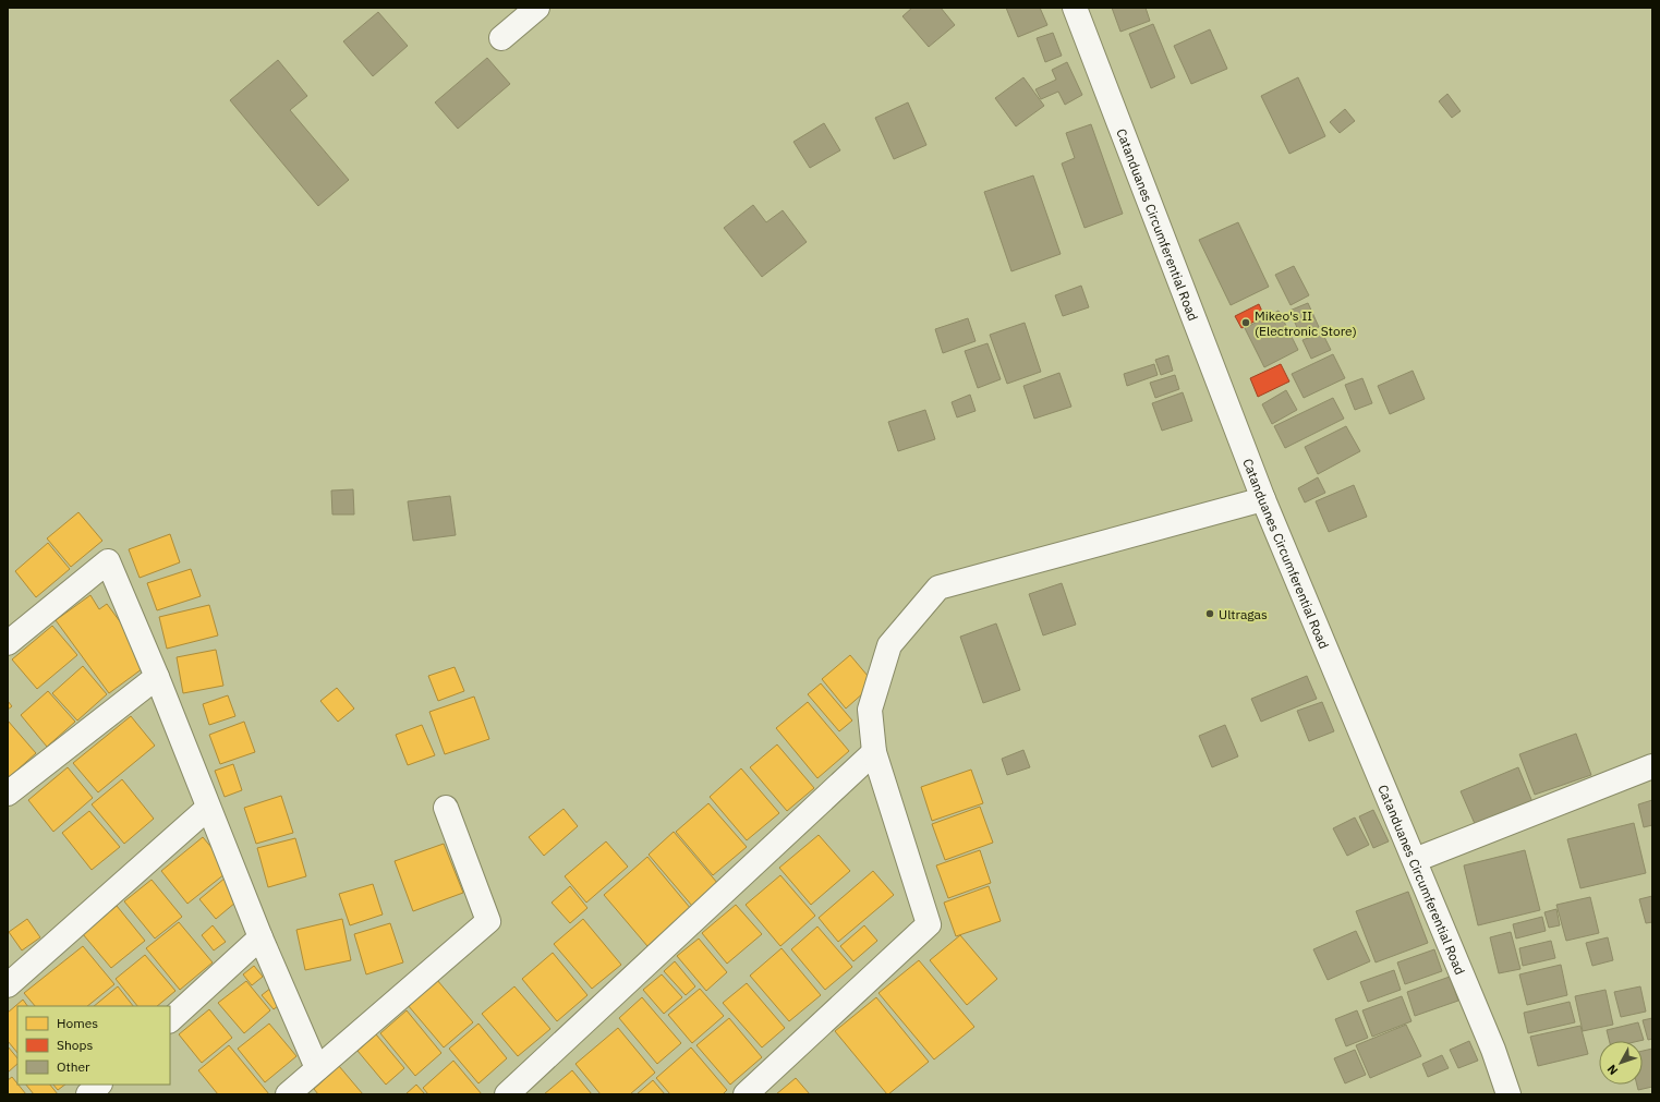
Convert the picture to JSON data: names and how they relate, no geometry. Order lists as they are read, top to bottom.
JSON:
{
  "streets": {
    "street": ["Catanduanes Circumferential Road"]
  },
  "places": ["Mikeo's II (Electronic Store)", "Ultragas"],
  "legend": ["Homes", "Shops", "Other"],
  "north": "bottom left"
}
